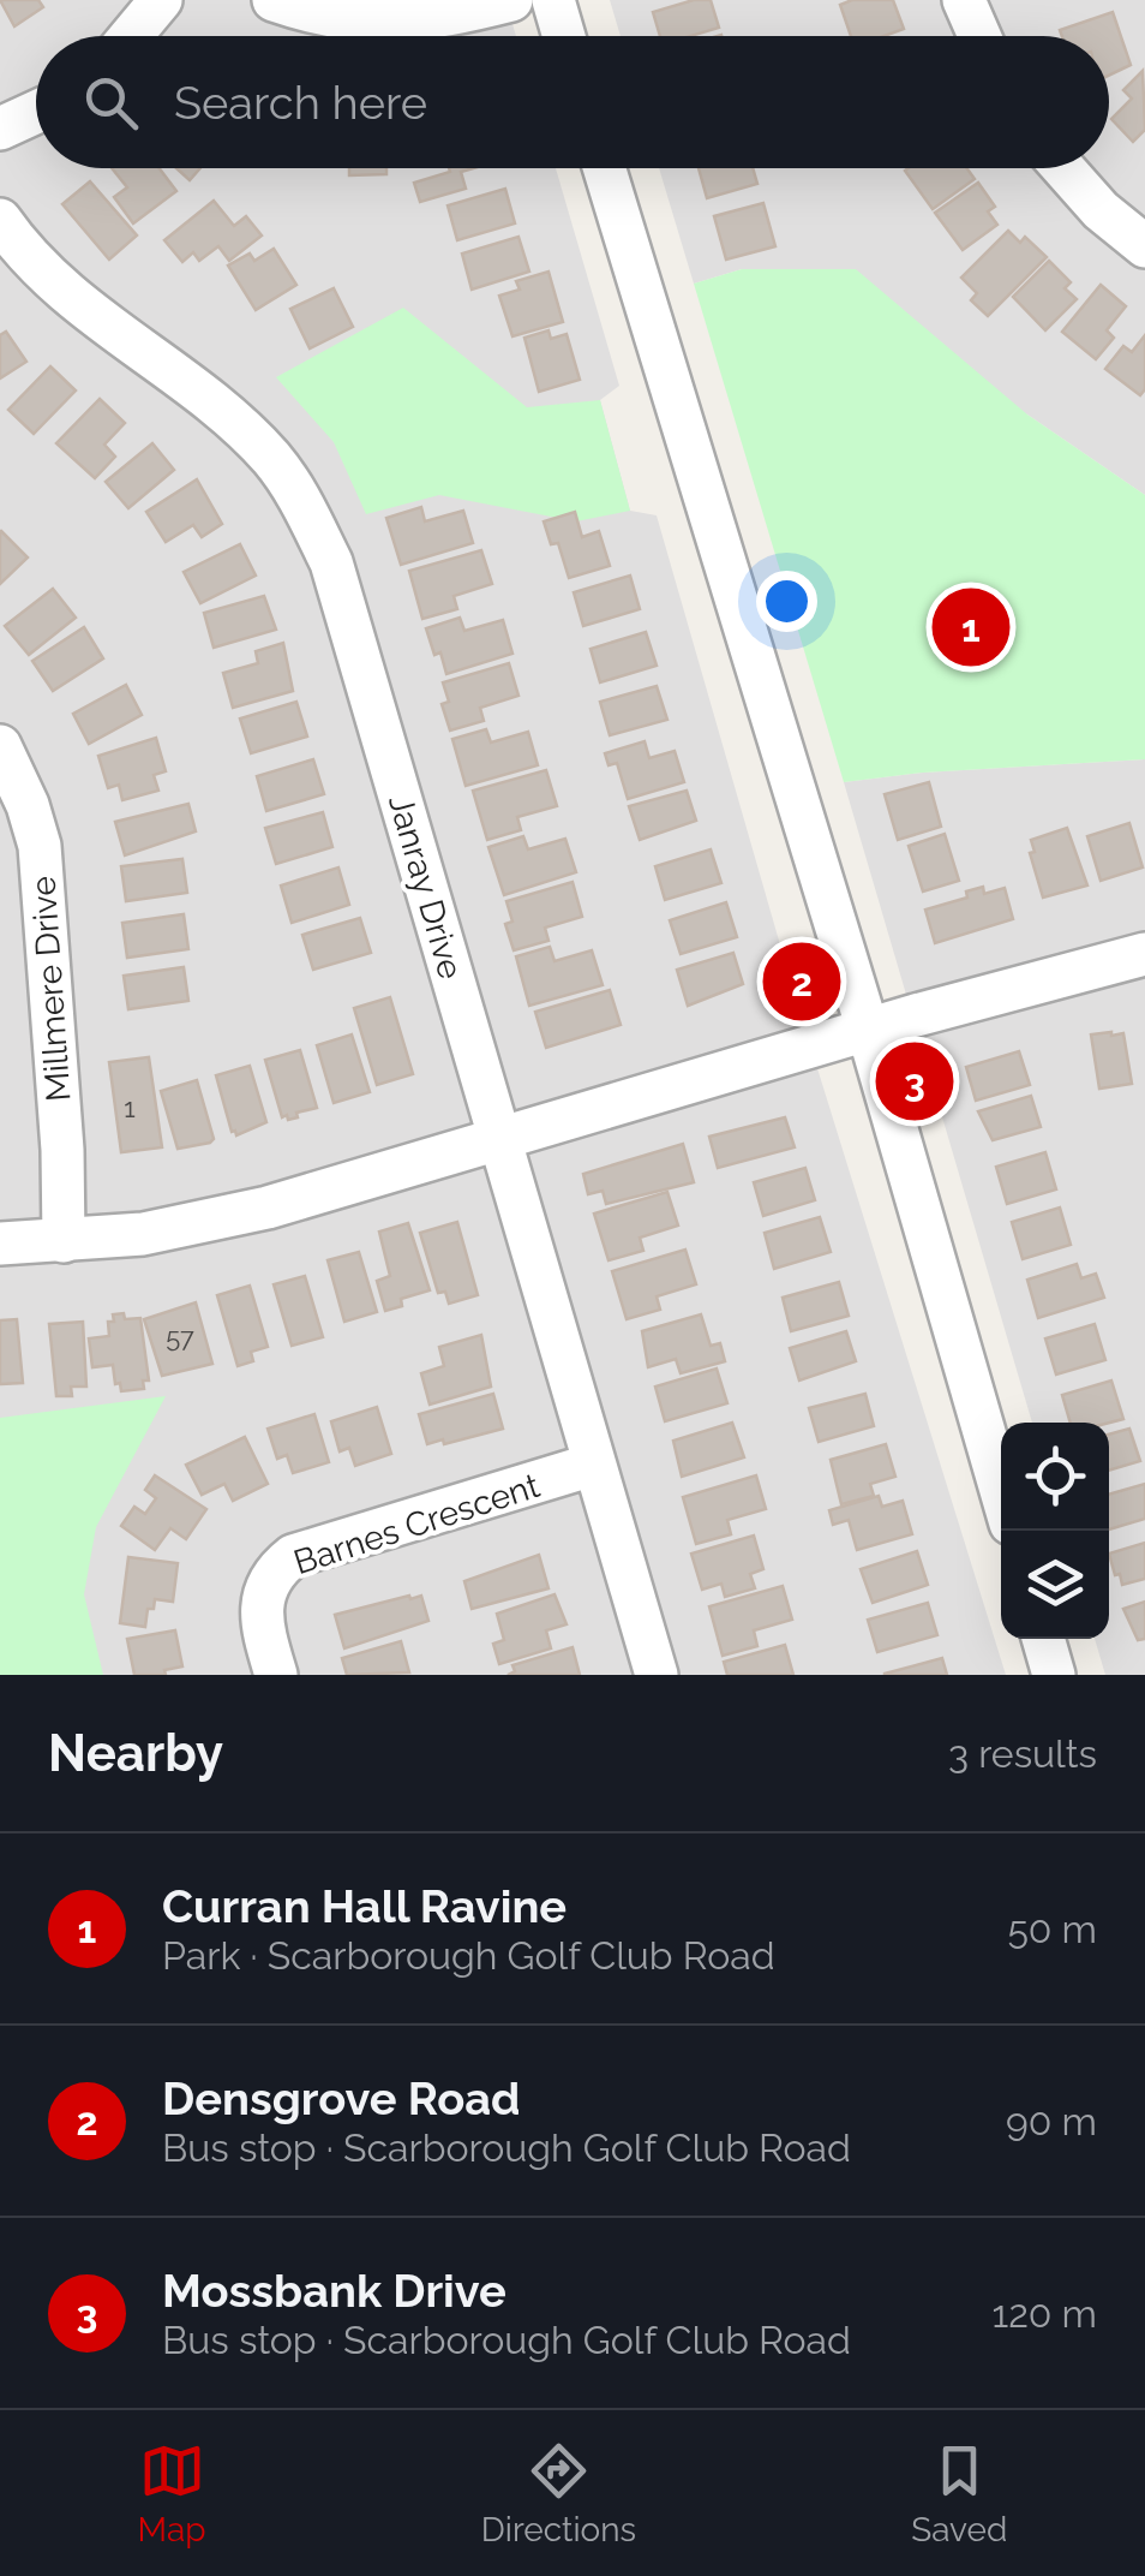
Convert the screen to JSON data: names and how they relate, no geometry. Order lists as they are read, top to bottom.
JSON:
{
  "streets": {
    "street": ["Janray Drive", "Millmere Drive", "Barnes Crescent"]
  },
  "crossings": [
    ["Janray Drive", "Barnes Crescent"]
  ],
  "house_numbers": ["1", "57"],
  "page": {
    "search": "Search here",
    "pins": ["1", "2", "3"],
    "heading": ["Nearby", "3 results"],
    "list": [
      {
        "mark": "1",
        "name": "Curran Hall Ravine",
        "note": "Park · Scarborough Golf Club Road",
        "value": "50 m"
      },
      {
        "mark": "2",
        "name": "Densgrove Road",
        "note": "Bus stop · Scarborough Golf Club Road",
        "value": "90 m"
      },
      {
        "mark": "3",
        "name": "Mossbank Drive",
        "note": "Bus stop · Scarborough Golf Club Road",
        "value": "120 m"
      }
    ],
    "nav": ["Map", "Directions", "Saved"]
  }
}
